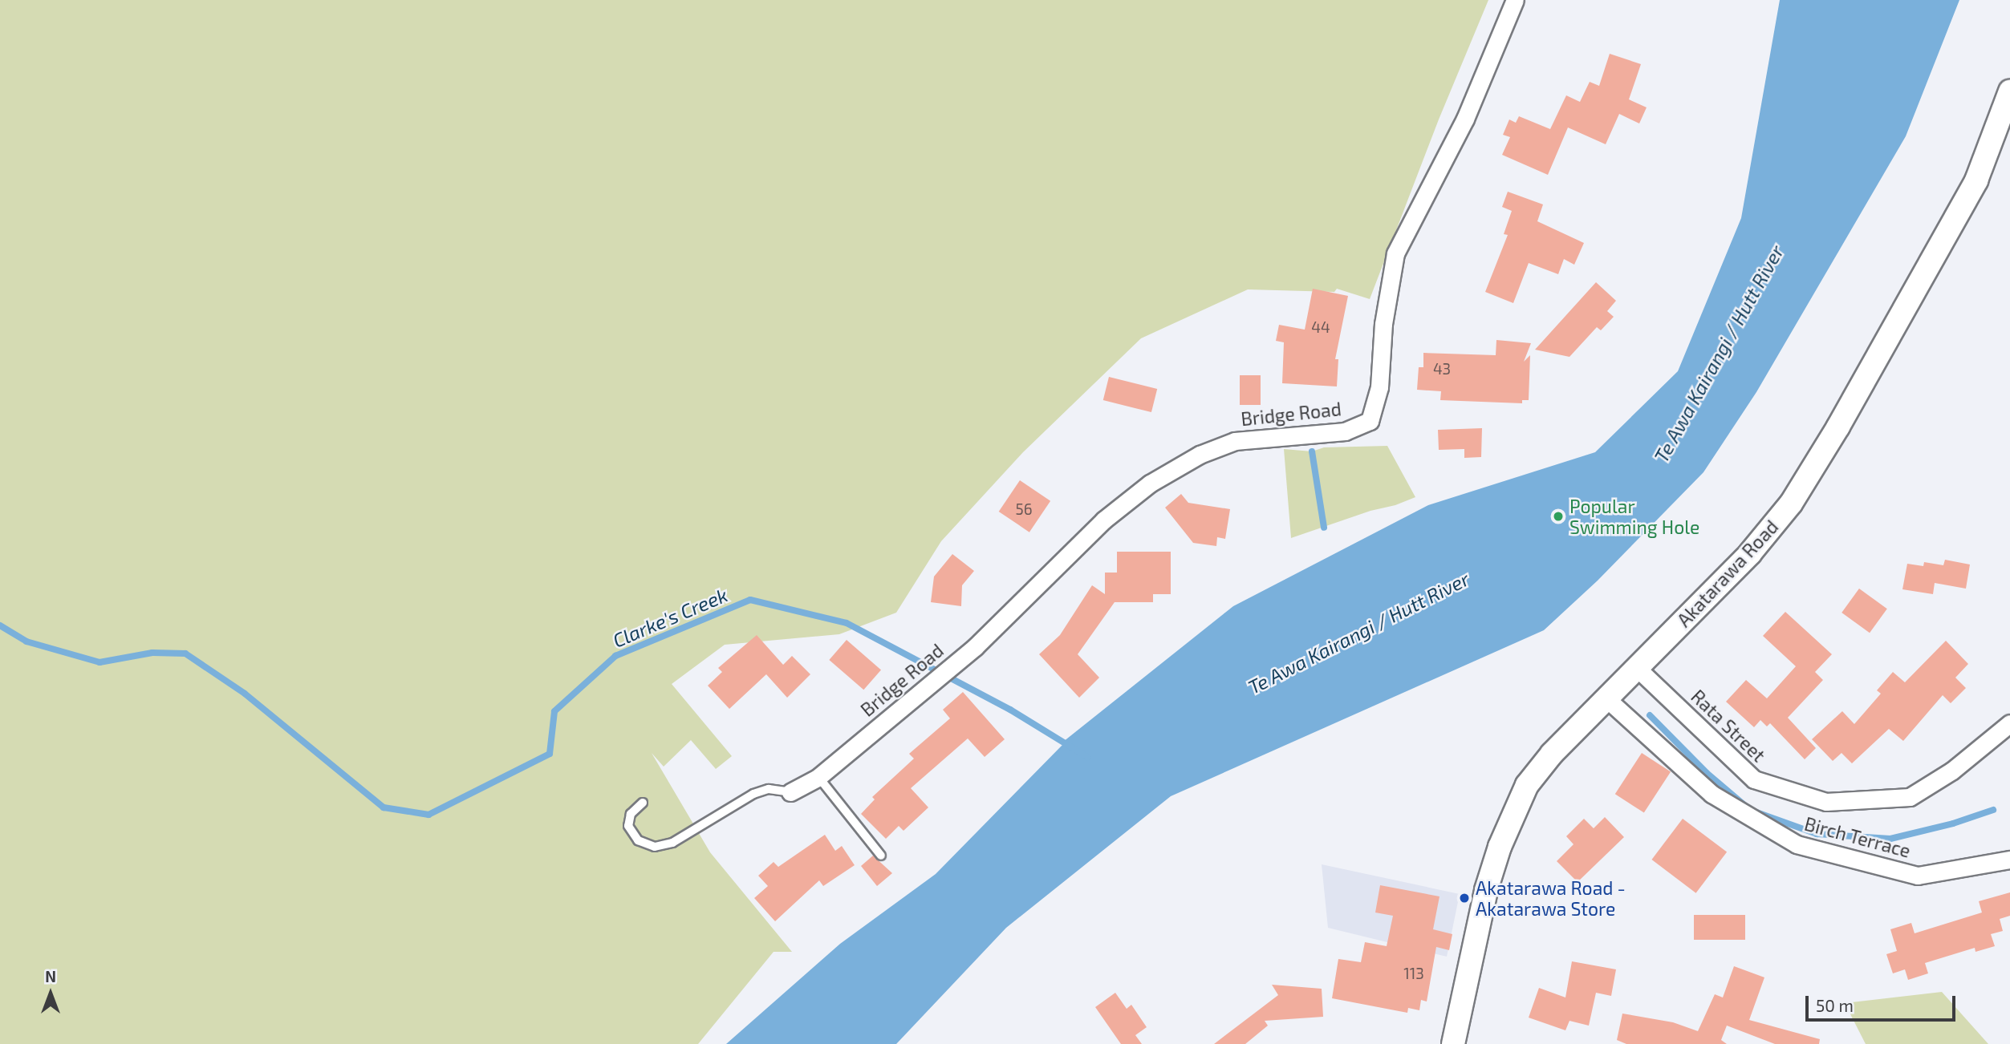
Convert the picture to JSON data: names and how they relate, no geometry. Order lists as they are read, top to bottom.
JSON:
{
  "streets": {
    "street": [
      "Bridge Road",
      "Akatarawa Road",
      "Rata Street",
      "Birch Terrace"
    ]
  },
  "crossings": [
    ["Akatarawa Road", "Rata Street"],
    ["Akatarawa Road", "Birch Terrace"]
  ],
  "water": ["Te Awa Kairangi / Hutt River", "Clarke's Creek"],
  "places": ["Popular Swimming Hole", "Akatarawa Road - Akatarawa Store"],
  "house_numbers": [
    "44",
    "43",
    "56",
    "113"
  ],
  "scale_bar": "50 m",
  "north": "top"
}
